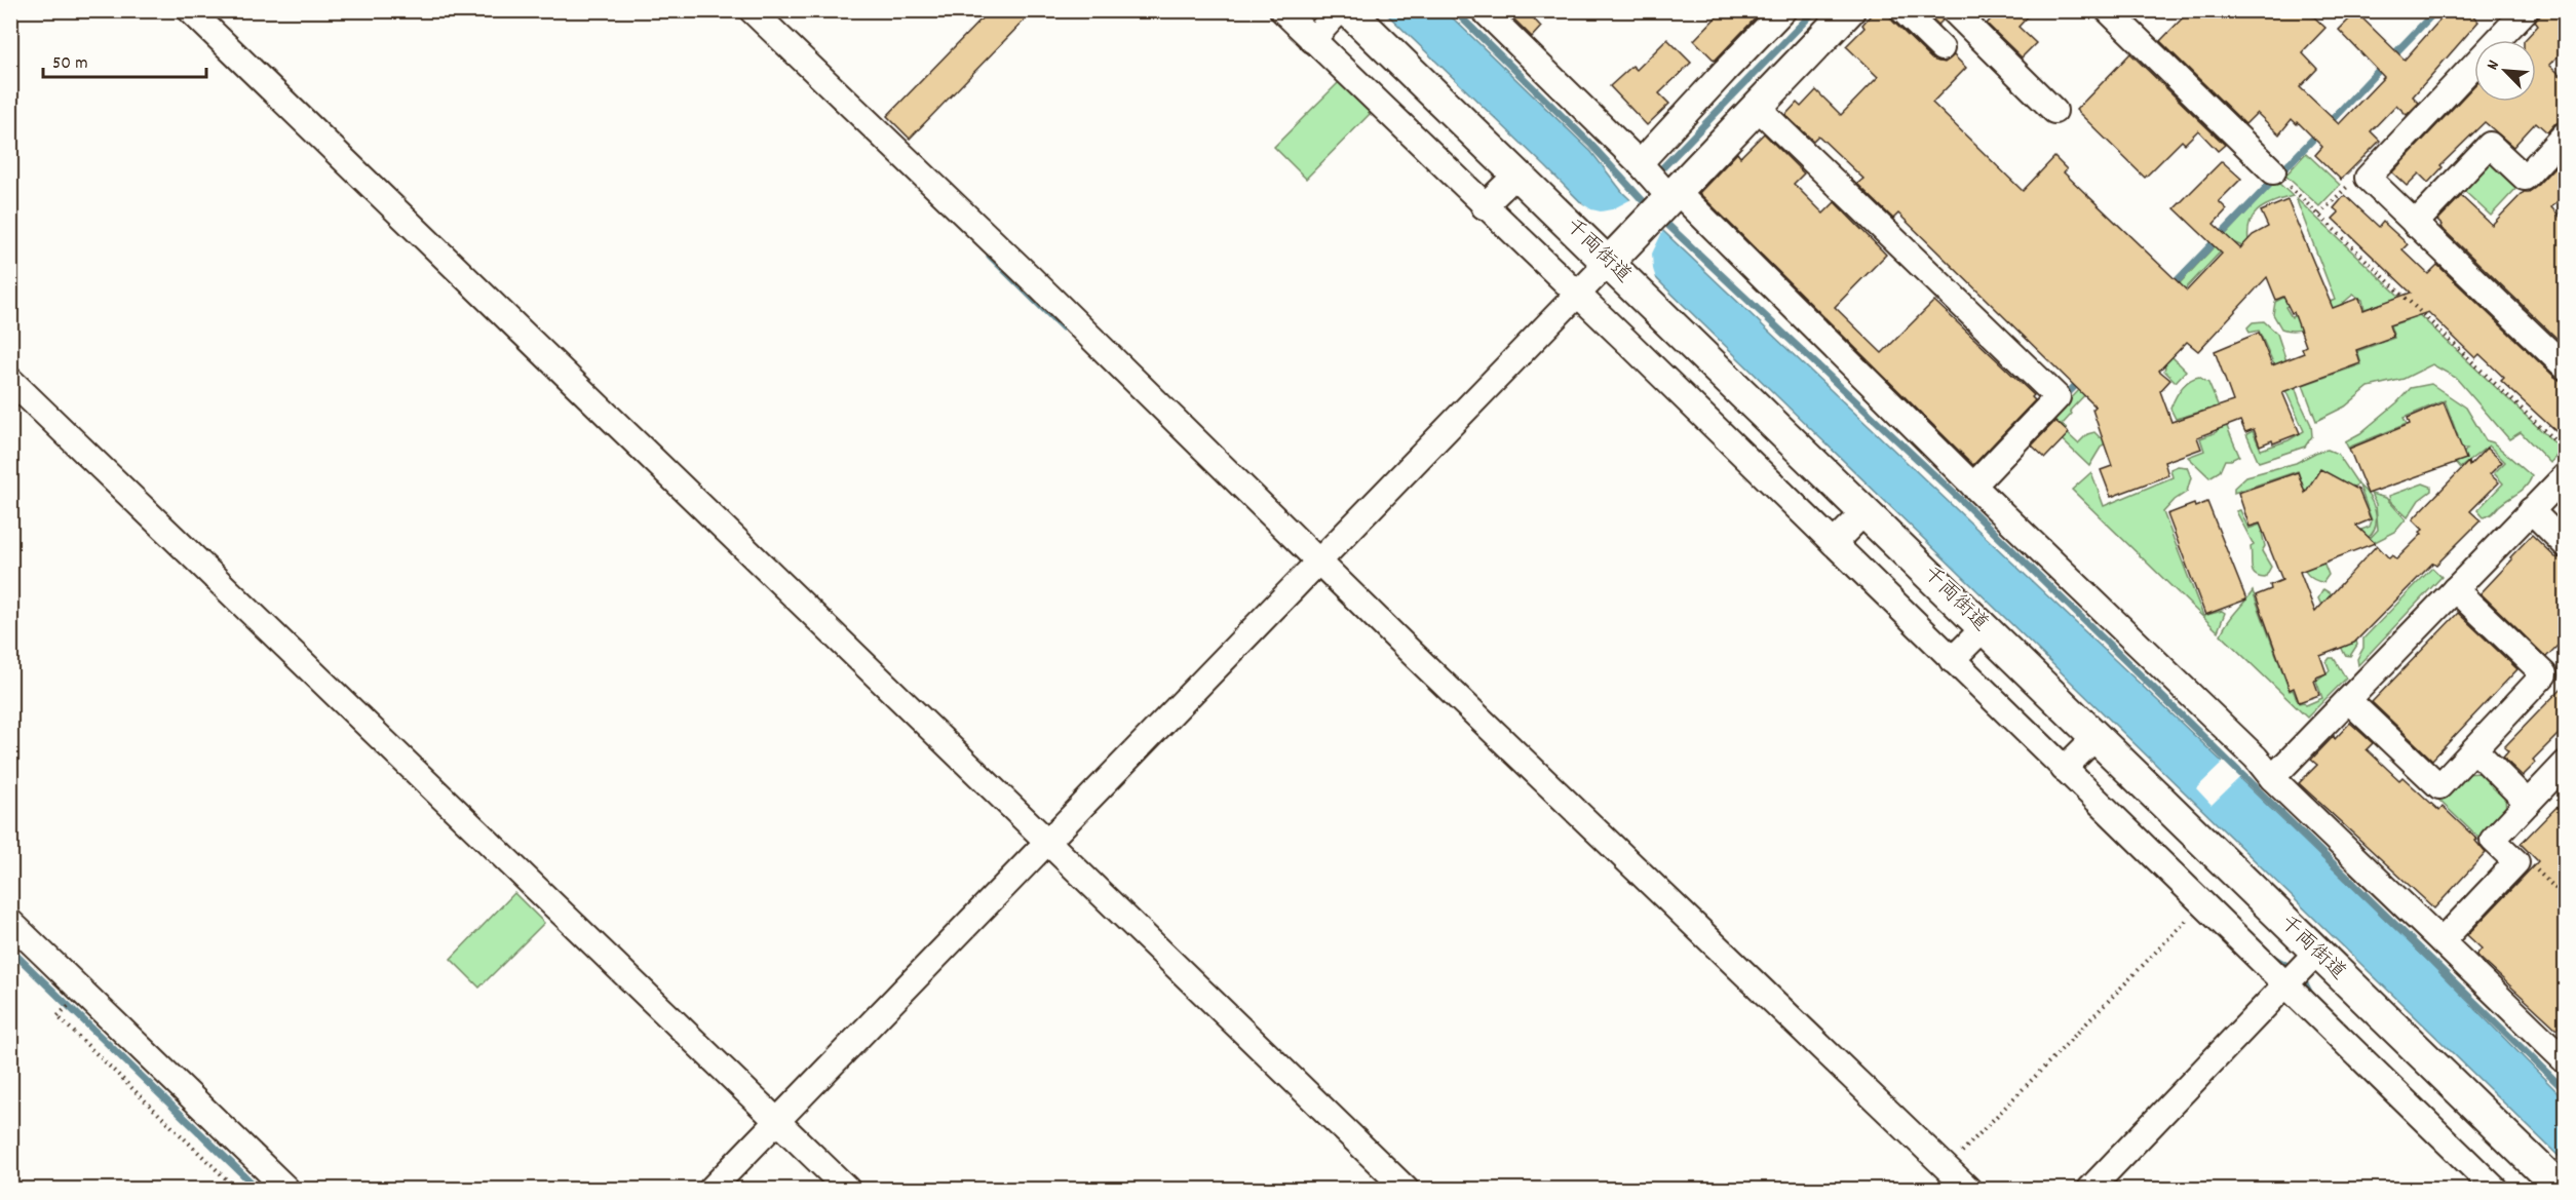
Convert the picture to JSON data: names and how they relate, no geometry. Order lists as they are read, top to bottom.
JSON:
{
  "streets": {
    "street": ["千両街道"]
  },
  "scale_bar": "50 m",
  "north": "top left"
}
